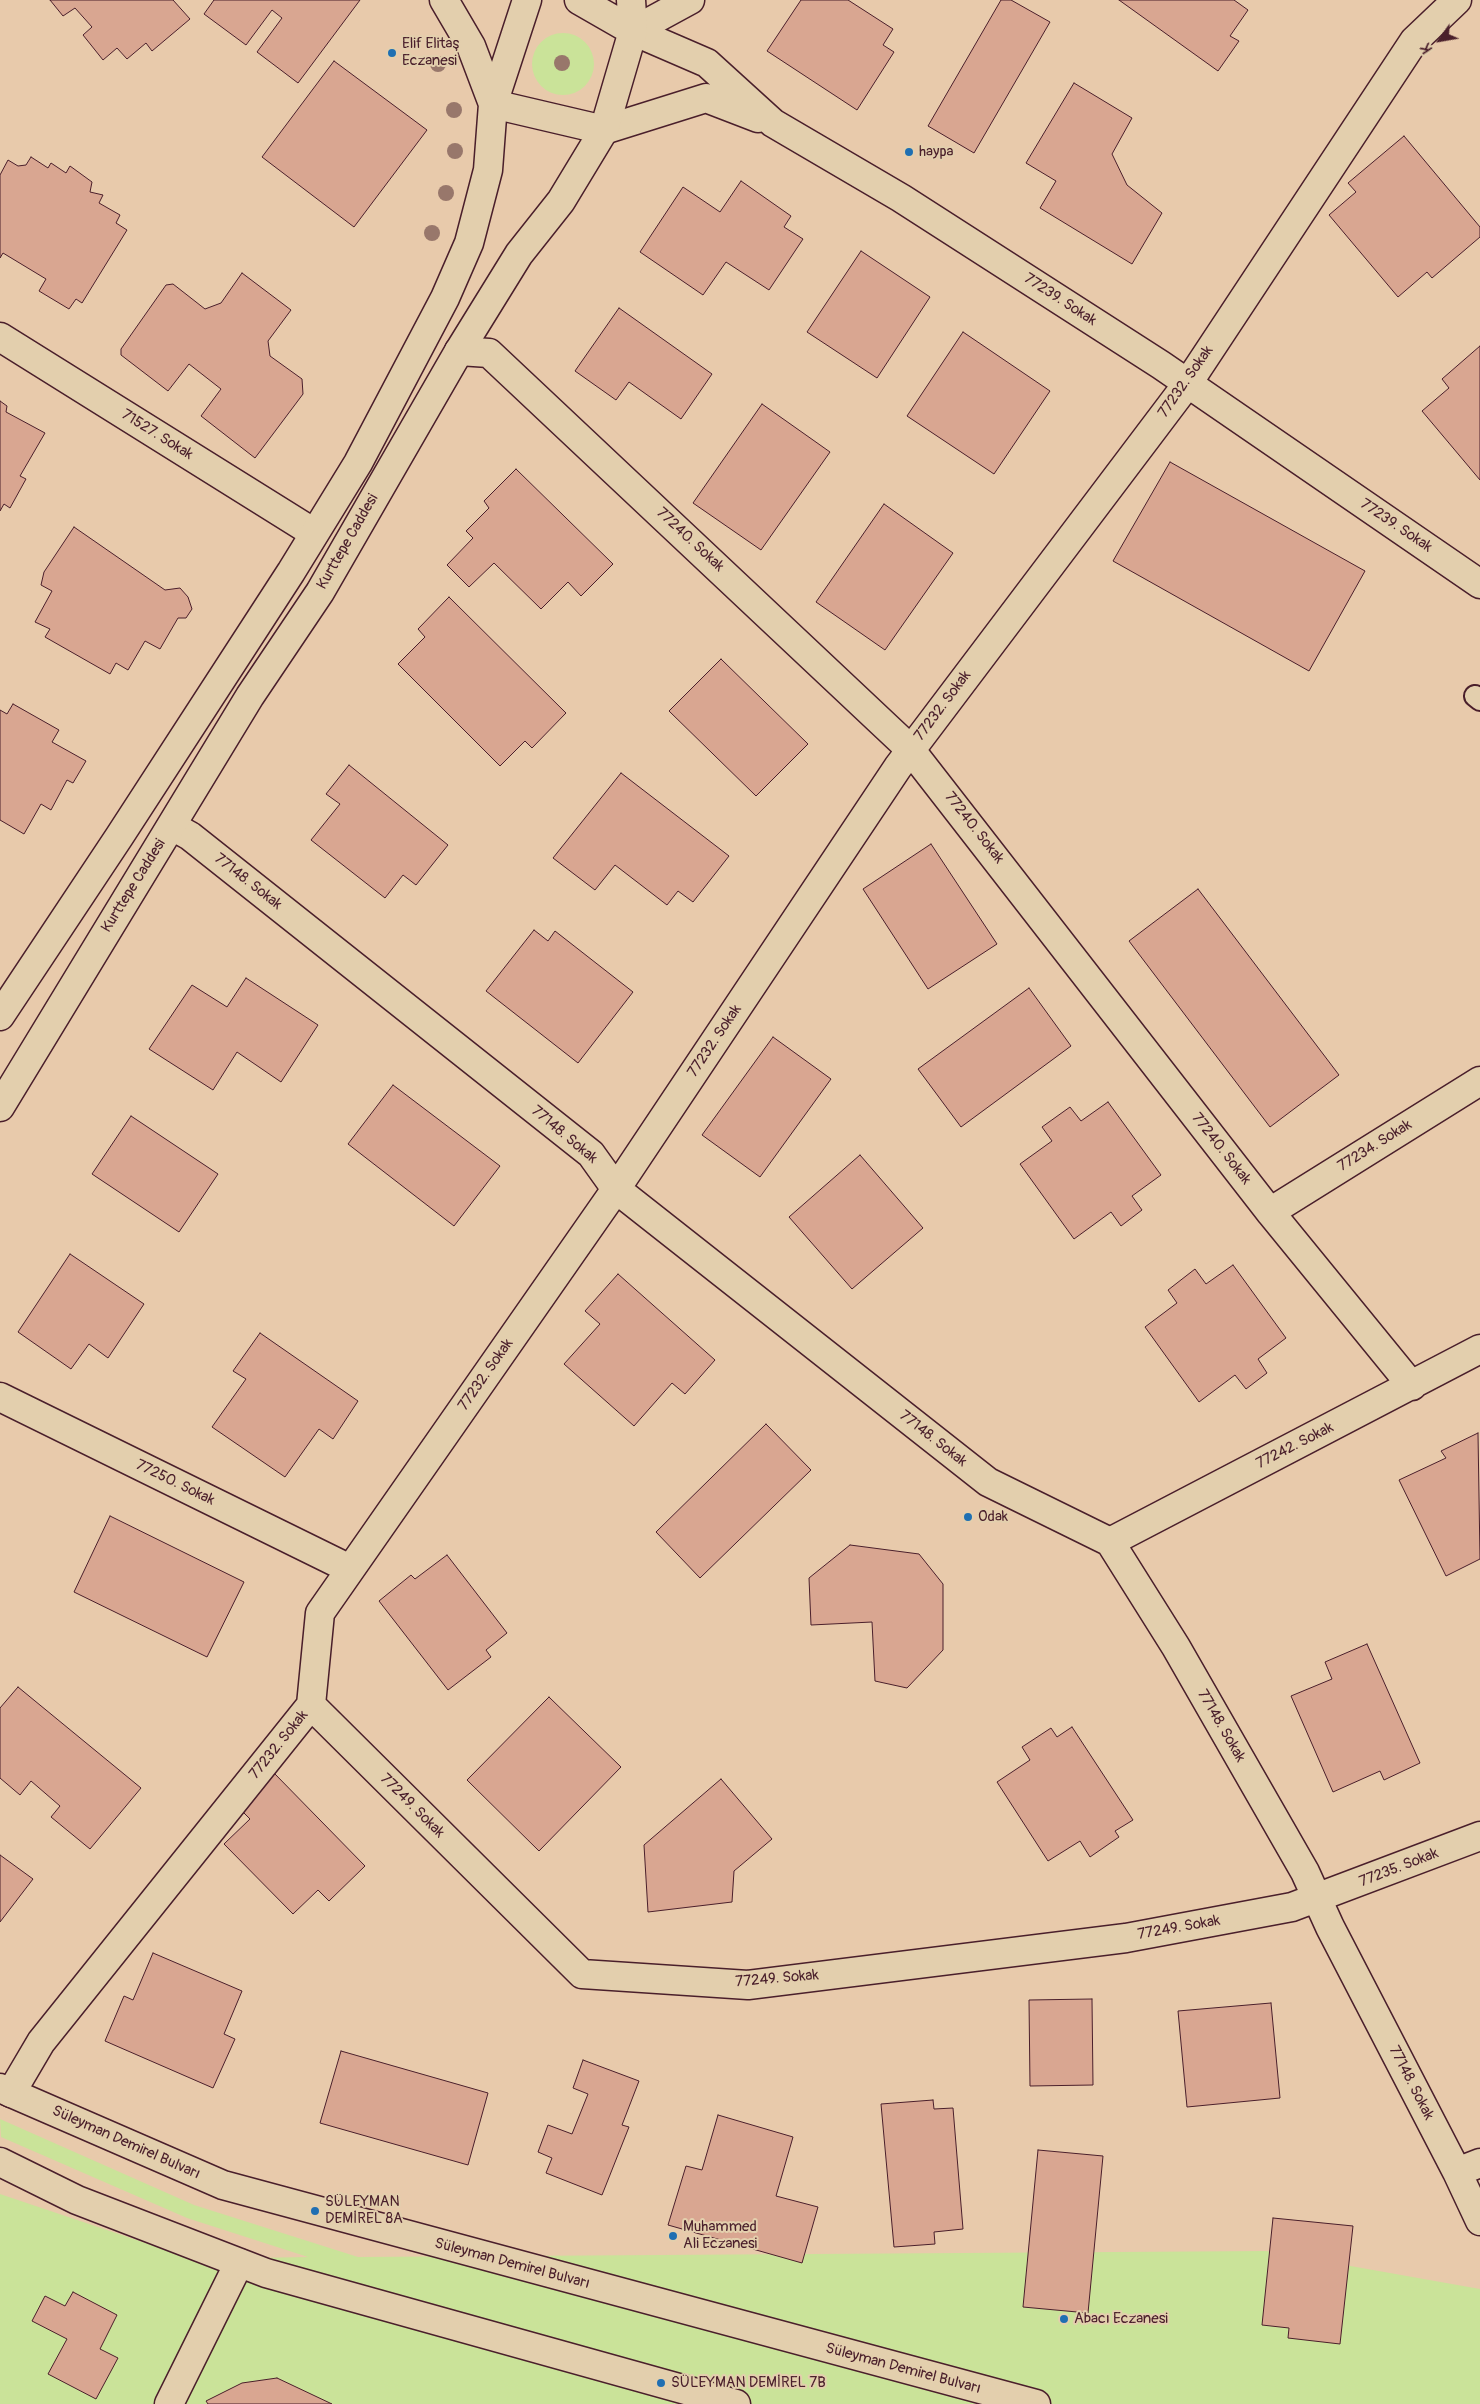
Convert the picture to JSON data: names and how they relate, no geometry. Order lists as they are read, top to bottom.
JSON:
{
  "streets": {
    "street": [
      "77239. Sokak",
      "77232. Sokak",
      "71527. Sokak",
      "77240. Sokak",
      "Kurttepe Caddesi",
      "77148. Sokak",
      "77234. Sokak",
      "77242. Sokak",
      "77250. Sokak",
      "77249. Sokak",
      "77235. Sokak",
      "Süleyman Demirel Bulvarı"
    ]
  },
  "crossings": [
    ["77239. Sokak", "77232. Sokak"],
    ["77239. Sokak", "Kurttepe Caddesi"],
    ["77232. Sokak", "77240. Sokak"],
    ["77232. Sokak", "77148. Sokak"],
    ["77232. Sokak", "77250. Sokak"],
    ["77232. Sokak", "77249. Sokak"],
    ["77232. Sokak", "Süleyman Demirel Bulvarı"],
    ["71527. Sokak", "Kurttepe Caddesi"],
    ["77240. Sokak", "Kurttepe Caddesi"],
    ["77240. Sokak", "77234. Sokak"],
    ["77240. Sokak", "77242. Sokak"],
    ["Kurttepe Caddesi", "77148. Sokak"],
    ["77148. Sokak", "77242. Sokak"],
    ["77148. Sokak", "77249. Sokak"],
    ["77148. Sokak", "77235. Sokak"],
    ["77249. Sokak", "77235. Sokak"]
  ],
  "places": [
    "Elif Elitaş Eczanesi",
    "haypa",
    "Odak",
    "SÜLEYMAN DEMİREL 8A",
    "Muhammed Ali Eczanesi",
    "Abacı Eczanesi",
    "SÜLEYMAN DEMİREL 7B"
  ],
  "north": "bottom left"
}
